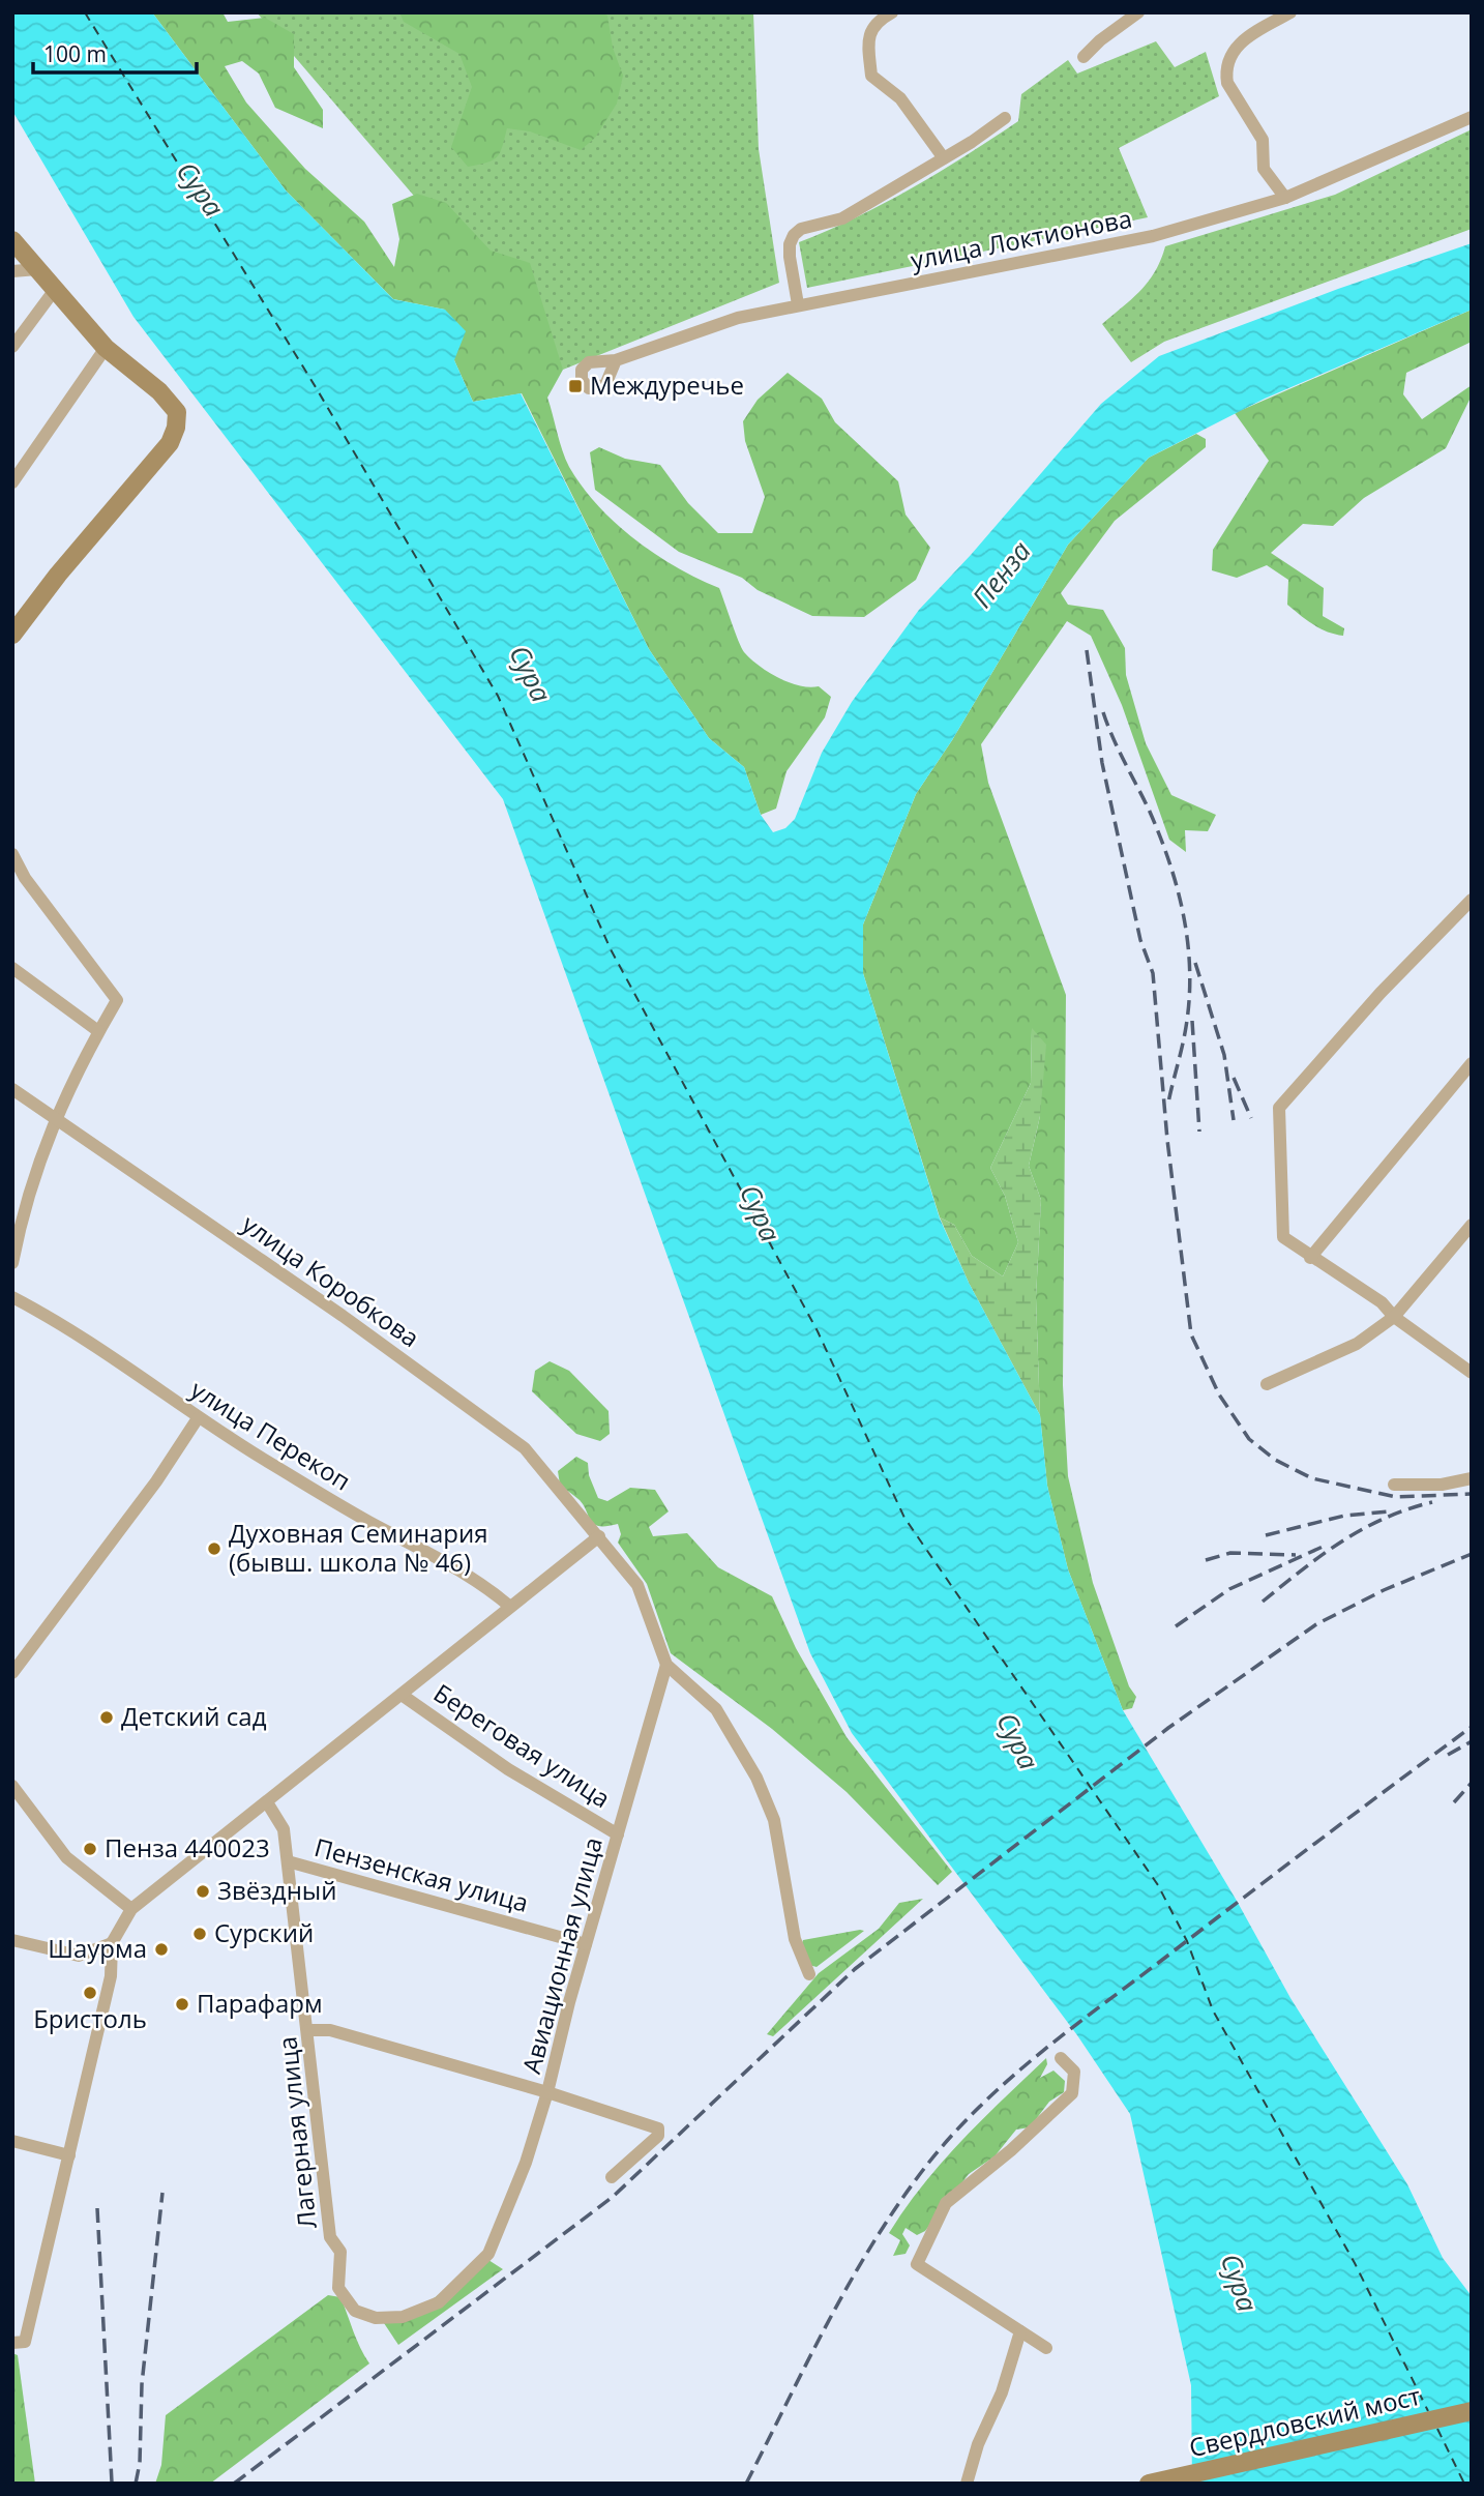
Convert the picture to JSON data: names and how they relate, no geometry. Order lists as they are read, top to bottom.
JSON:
{
  "streets": {
    "main road": ["Свердловский мост"],
    "street": [
      "улица Локтионова",
      "улица Коробкова",
      "улица Перекоп",
      "Береговая улица",
      "Пензенская улица",
      "Авиационная улица",
      "Лагерная улица"
    ]
  },
  "crossings": [
    ["улица Коробкова", "Авиационная улица"],
    ["Береговая улица", "Авиационная улица"],
    ["Пензенская улица", "Авиационная улица"],
    ["Пензенская улица", "Лагерная улица"],
    ["Авиационная улица", "Лагерная улица"]
  ],
  "water": ["Сура", "Пенза"],
  "places": {
    "transit": ["Междуречье"],
    "other": [
      "Духовная Семинария (бывш. школа № 46)",
      "Детский сад",
      "Пенза 440023",
      "Звёздный",
      "Сурский",
      "Шаурма",
      "Бристоль",
      "Парафарм"
    ]
  },
  "scale_bar": "100 m"
}
